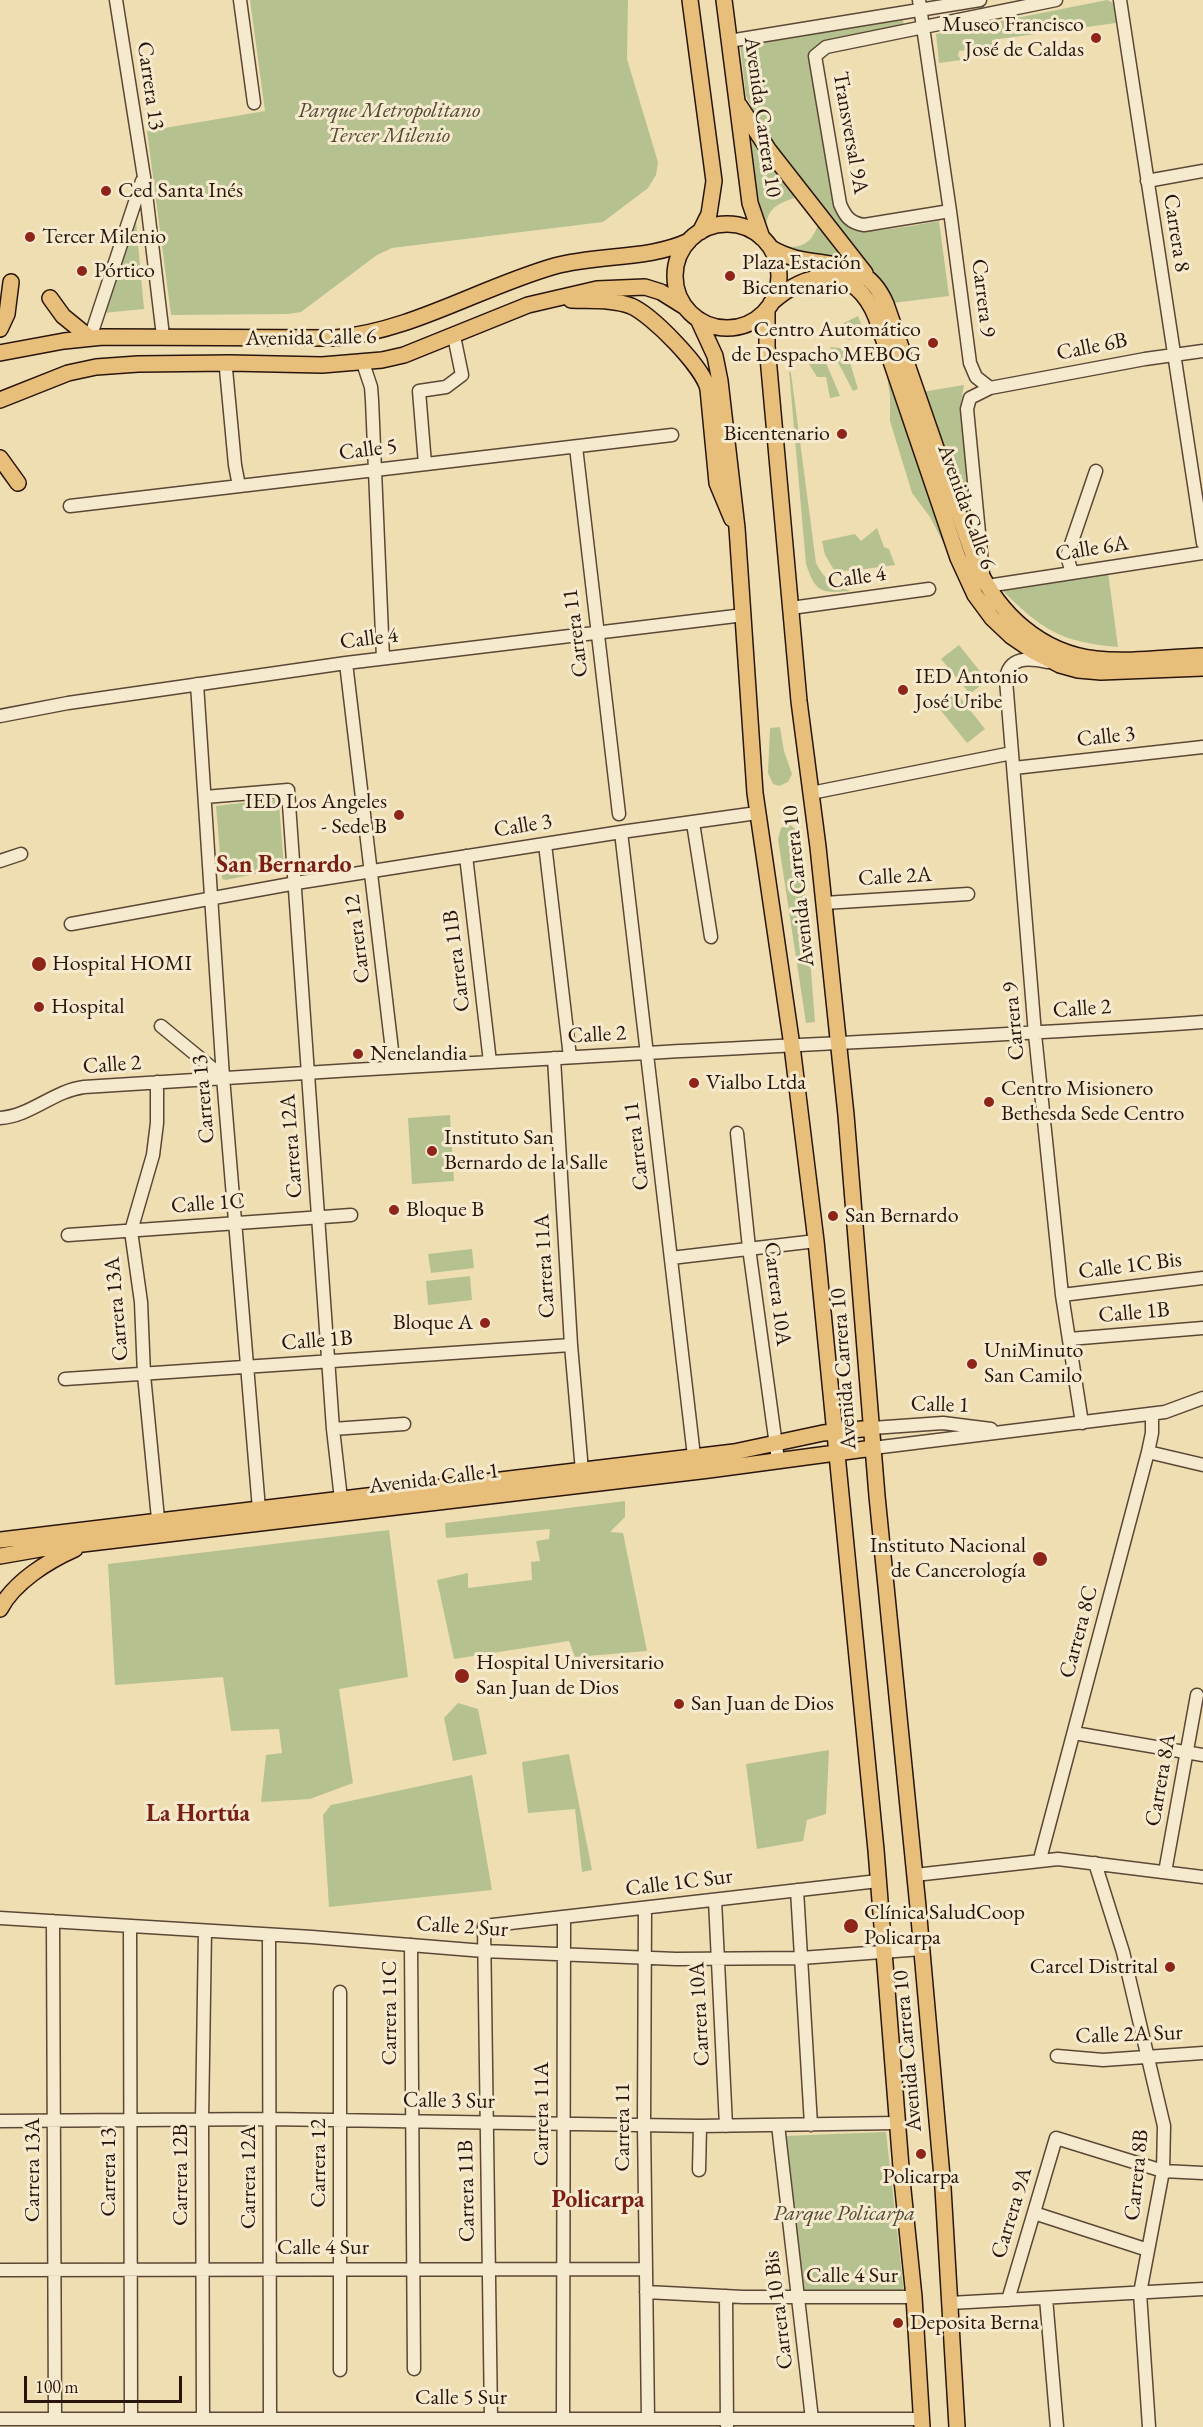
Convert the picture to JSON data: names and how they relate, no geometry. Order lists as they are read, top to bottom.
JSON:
{
  "streets": {
    "main road": ["Avenida Carrera 10", "Avenida Calle 6", "Avenida Calle 1"],
    "street": [
      "Carrera 13",
      "Transversal 9A",
      "Carrera 8",
      "Carrera 9",
      "Calle 6B",
      "Calle 5",
      "Calle 6A",
      "Calle 4",
      "Carrera 11",
      "Calle 3",
      "Calle 2A",
      "Carrera 12",
      "Carrera 11B",
      "Calle 2",
      "Carrera 12A",
      "Calle 1C",
      "Carrera 11A",
      "Calle 1C Bis",
      "Carrera 10A",
      "Carrera 13A",
      "Calle 1B",
      "Calle 1",
      "Carrera 8C",
      "Carrera 8A",
      "Calle 1C Sur",
      "Calle 2 Sur",
      "Carrera 11C",
      "Calle 2A Sur",
      "Calle 3 Sur",
      "Carrera 12B",
      "Carrera 8B",
      "Carrera 9A",
      "Calle 4 Sur",
      "Carrera 10 Bis",
      "Calle 5 Sur"
    ]
  },
  "crossings": [
    ["Carrera 13", "Avenida Calle 6"],
    ["Carrera 13", "Calle 4"],
    ["Carrera 13", "Calle 3"],
    ["Carrera 13", "Calle 2"],
    ["Carrera 13", "Carrera 12A"],
    ["Carrera 13", "Calle 1C"],
    ["Carrera 13", "Calle 1B"],
    ["Carrera 13", "Avenida Calle 1"],
    ["Carrera 13", "Calle 2 Sur"],
    ["Carrera 13", "Calle 3 Sur"],
    ["Carrera 13", "Calle 4 Sur"],
    ["Carrera 13", "Calle 5 Sur"],
    ["Avenida Carrera 10", "Avenida Calle 6"],
    ["Avenida Carrera 10", "Calle 4"],
    ["Avenida Carrera 10", "Calle 3"],
    ["Avenida Carrera 10", "Calle 2A"],
    ["Avenida Carrera 10", "Calle 2"],
    ["Avenida Carrera 10", "Calle 1"],
    ["Avenida Carrera 10", "Avenida Calle 1"],
    ["Avenida Carrera 10", "Calle 1C Sur"],
    ["Avenida Carrera 10", "Calle 2 Sur"],
    ["Avenida Carrera 10", "Calle 3 Sur"],
    ["Avenida Carrera 10", "Calle 4 Sur"],
    ["Avenida Carrera 10", "Calle 5 Sur"],
    ["Transversal 9A", "Carrera 9"],
    ["Carrera 8", "Calle 6B"],
    ["Carrera 9", "Avenida Calle 6"],
    ["Carrera 9", "Calle 6B"],
    ["Carrera 9", "Calle 3"],
    ["Carrera 9", "Calle 2"],
    ["Carrera 9", "Calle 1C Bis"],
    ["Carrera 9", "Calle 1B"],
    ["Carrera 9", "Calle 1"],
    ["Avenida Calle 6", "Calle 6A"],
    ["Calle 5", "Carrera 11"],
    ["Calle 4", "Carrera 11"],
    ["Calle 4", "Carrera 12"],
    ["Carrera 11", "Calle 3"],
    ["Carrera 11", "Calle 2"],
    ["Carrera 11", "Avenida Calle 1"],
    ["Carrera 11", "Calle 1C Sur"],
    ["Carrera 11", "Calle 2 Sur"],
    ["Carrera 11", "Calle 3 Sur"],
    ["Carrera 11", "Calle 4 Sur"],
    ["Carrera 11", "Calle 5 Sur"],
    ["Calle 3", "Carrera 12"],
    ["Calle 3", "Carrera 11B"],
    ["Calle 3", "Carrera 12A"],
    ["Carrera 12", "Calle 2"],
    ["Carrera 12", "Calle 3 Sur"],
    ["Carrera 12", "Calle 4 Sur"],
    ["Carrera 11B", "Calle 2"],
    ["Carrera 11B", "Calle 1C Sur"],
    ["Carrera 11B", "Calle 2 Sur"],
    ["Carrera 11B", "Calle 3 Sur"],
    ["Carrera 11B", "Calle 4 Sur"],
    ["Carrera 11B", "Calle 5 Sur"],
    ["Calle 2", "Carrera 12A"],
    ["Calle 2", "Carrera 11A"],
    ["Calle 2", "Carrera 13A"],
    ["Carrera 12A", "Calle 1C"],
    ["Carrera 12A", "Calle 1B"],
    ["Carrera 12A", "Avenida Calle 1"],
    ["Carrera 12A", "Calle 2 Sur"],
    ["Carrera 12A", "Calle 3 Sur"],
    ["Carrera 12A", "Calle 4 Sur"],
    ["Carrera 12A", "Calle 5 Sur"],
    ["Calle 1C", "Carrera 13A"],
    ["Carrera 11A", "Calle 1B"],
    ["Carrera 11A", "Avenida Calle 1"],
    ["Carrera 11A", "Calle 1C Sur"],
    ["Carrera 11A", "Calle 2 Sur"],
    ["Carrera 11A", "Calle 3 Sur"],
    ["Carrera 11A", "Calle 4 Sur"],
    ["Carrera 11A", "Calle 5 Sur"],
    ["Carrera 10A", "Avenida Calle 1"],
    ["Carrera 10A", "Calle 1C Sur"],
    ["Carrera 10A", "Calle 2 Sur"],
    ["Carrera 10A", "Calle 3 Sur"],
    ["Carrera 13A", "Calle 1B"],
    ["Carrera 13A", "Avenida Calle 1"],
    ["Carrera 13A", "Calle 2 Sur"],
    ["Carrera 13A", "Calle 3 Sur"],
    ["Carrera 13A", "Calle 4 Sur"],
    ["Carrera 13A", "Calle 5 Sur"],
    ["Calle 1", "Avenida Calle 1"],
    ["Calle 1", "Carrera 8C"],
    ["Calle 2 Sur", "Carrera 11C"],
    ["Calle 2 Sur", "Carrera 12B"],
    ["Carrera 11C", "Calle 3 Sur"],
    ["Carrera 11C", "Calle 4 Sur"],
    ["Calle 2A Sur", "Carrera 8B"],
    ["Calle 3 Sur", "Carrera 12B"],
    ["Calle 3 Sur", "Carrera 10 Bis"],
    ["Carrera 12B", "Calle 4 Sur"],
    ["Carrera 12B", "Calle 5 Sur"],
    ["Carrera 8B", "Carrera 9A"],
    ["Calle 4 Sur", "Carrera 10 Bis"],
    ["Carrera 10 Bis", "Calle 5 Sur"]
  ],
  "districts": ["San Bernardo", "La Hortúa", "Policarpa"],
  "parks": ["Parque Metropolitano Tercer Milenio", "Parque Policarpa"],
  "places": [
    "Museo Francisco José de Caldas",
    "Ced Santa Inés",
    "Tercer Milenio",
    "Pórtico",
    "Plaza Estación Bicentenario",
    "Centro Automático de Despacho MEBOG",
    "Bicentenario",
    "IED Antonio José Uribe",
    "IED Los Angeles - Sede B",
    "Hospital HOMI",
    "Hospital",
    "Nenelandia",
    "Vialbo Ltda",
    "Centro Misionero Bethesda Sede Centro",
    "Instituto San Bernardo de la Salle",
    "Bloque B",
    "San Bernardo",
    "Bloque A",
    "UniMinuto San Camilo",
    "Instituto Nacional de Cancerología",
    "Hospital Universitario San Juan de Dios",
    "San Juan de Dios",
    "Clínica SaludCoop Policarpa",
    "Carcel Distrital",
    "Policarpa",
    "Deposita Berna"
  ],
  "scale_bar": "100 m"
}
